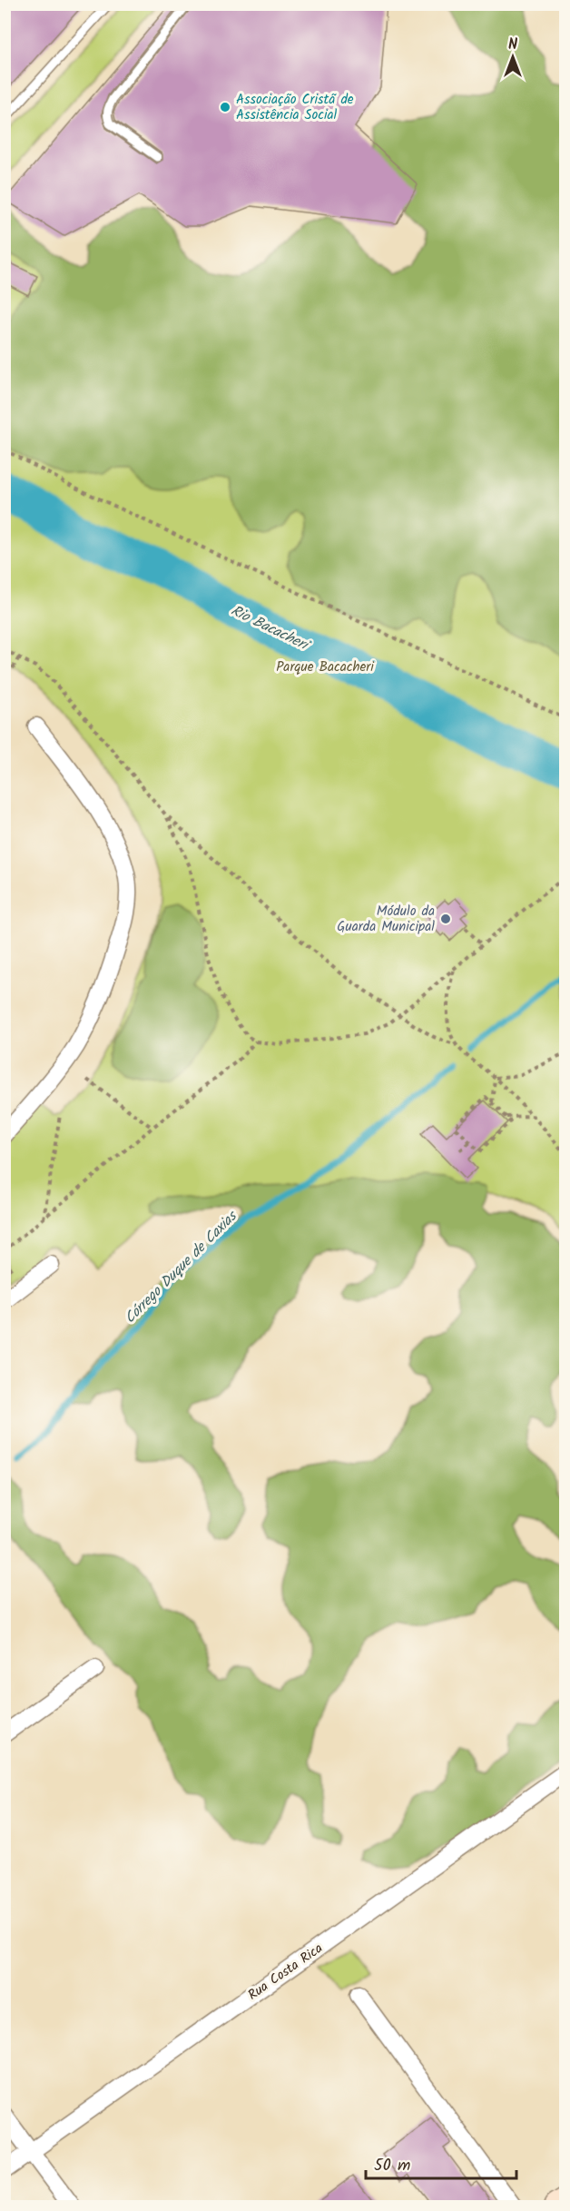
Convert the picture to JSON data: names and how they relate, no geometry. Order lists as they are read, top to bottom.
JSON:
{
  "streets": {
    "street": ["Rua Costa Rica"]
  },
  "water": ["Rio Bacacheri", "Córrego Duque de Caxias"],
  "parks": ["Parque Bacacheri"],
  "places": ["Associação Cristã de Assistência Social", "Módulo da Guarda Municipal"],
  "scale_bar": "50 m",
  "north": "top"
}
